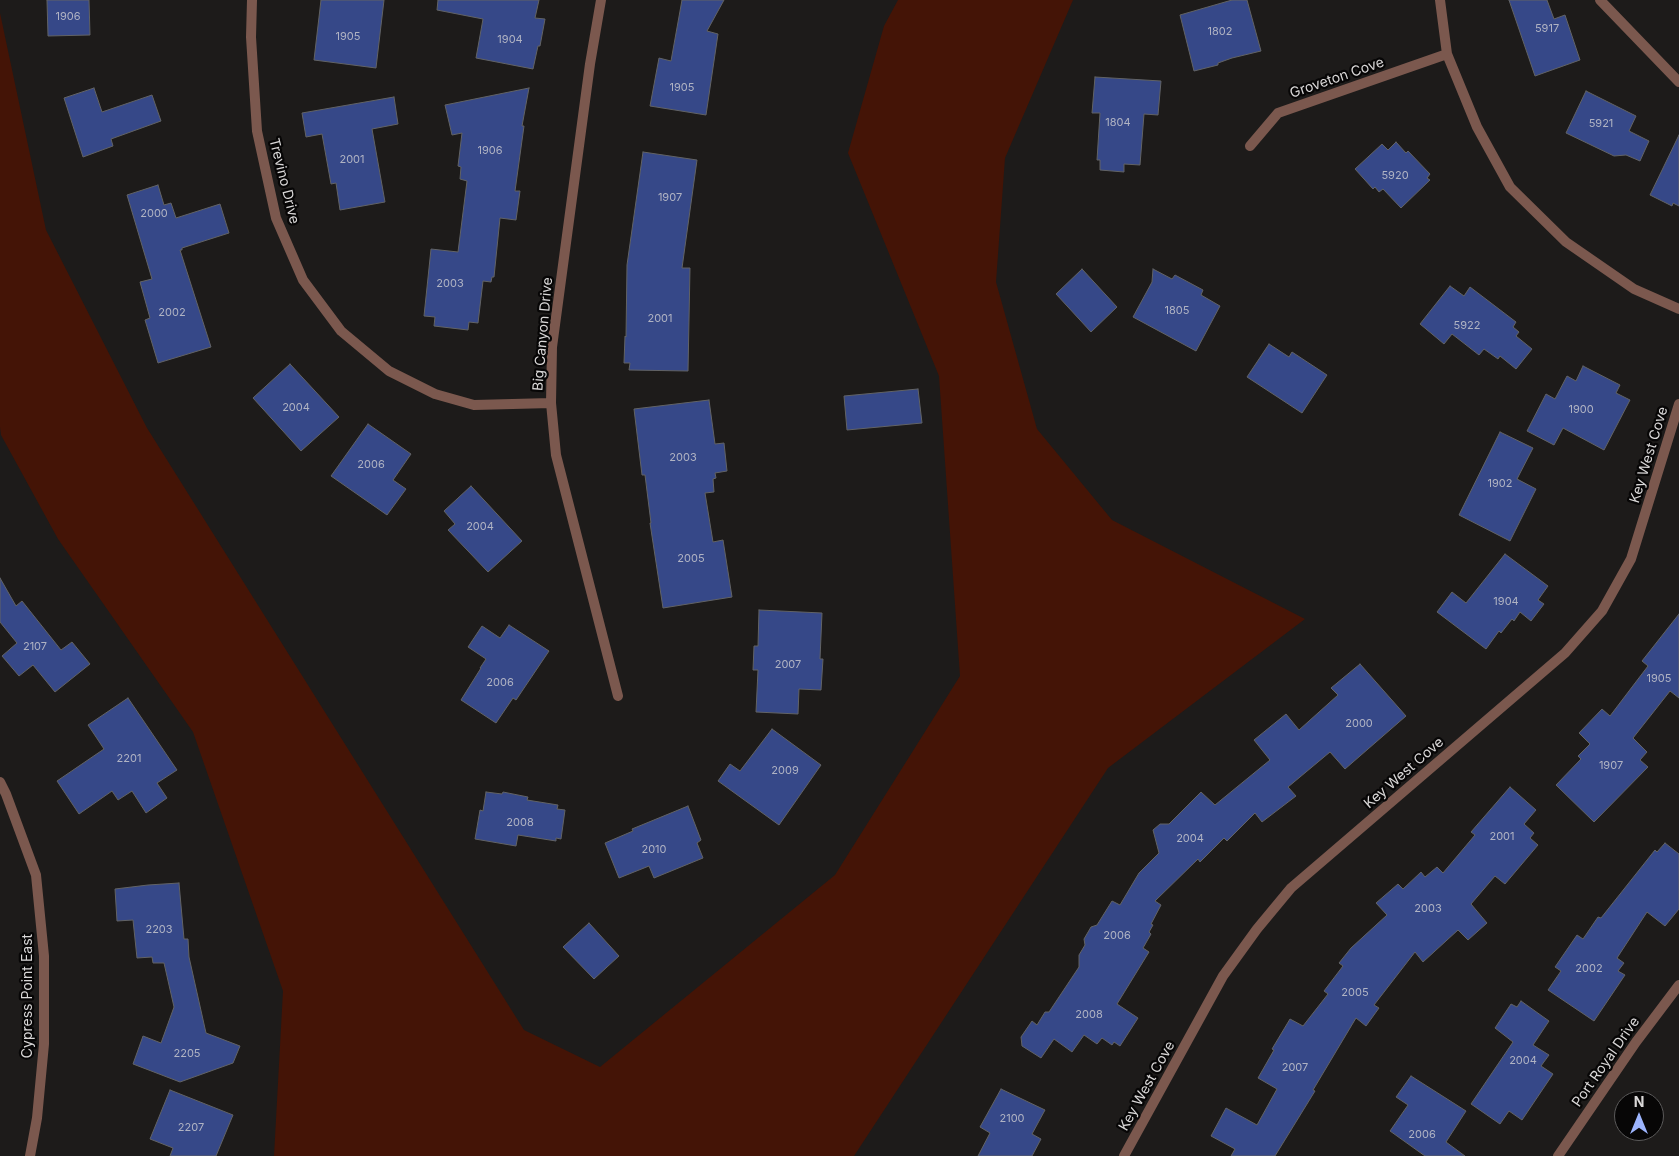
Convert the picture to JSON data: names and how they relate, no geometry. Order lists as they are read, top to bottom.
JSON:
{
  "streets": {
    "street": [
      "Groveton Cove",
      "Trevino Drive",
      "Big Canyon Drive",
      "Key West Cove",
      "Cypress Point East",
      "Port Royal Drive"
    ]
  },
  "crossings": [
    ["Trevino Drive", "Big Canyon Drive"]
  ],
  "house_numbers": [
    "1906",
    "5917",
    "1802",
    "1905",
    "1904",
    "1905",
    "1804",
    "5921",
    "1906",
    "2001",
    "5920",
    "1907",
    "2000",
    "2003",
    "1805",
    "2002",
    "2001",
    "5922",
    "2004",
    "1900",
    "2003",
    "2006",
    "1902",
    "2004",
    "2005",
    "1904",
    "2107",
    "2007",
    "1905",
    "2006",
    "2000",
    "2201",
    "1907",
    "2009",
    "2008",
    "2001",
    "2004",
    "2010",
    "2003",
    "2203",
    "2006",
    "2002",
    "2005",
    "2008",
    "2205",
    "2004",
    "2007",
    "2100",
    "2207",
    "2006"
  ],
  "north": "top"
}
